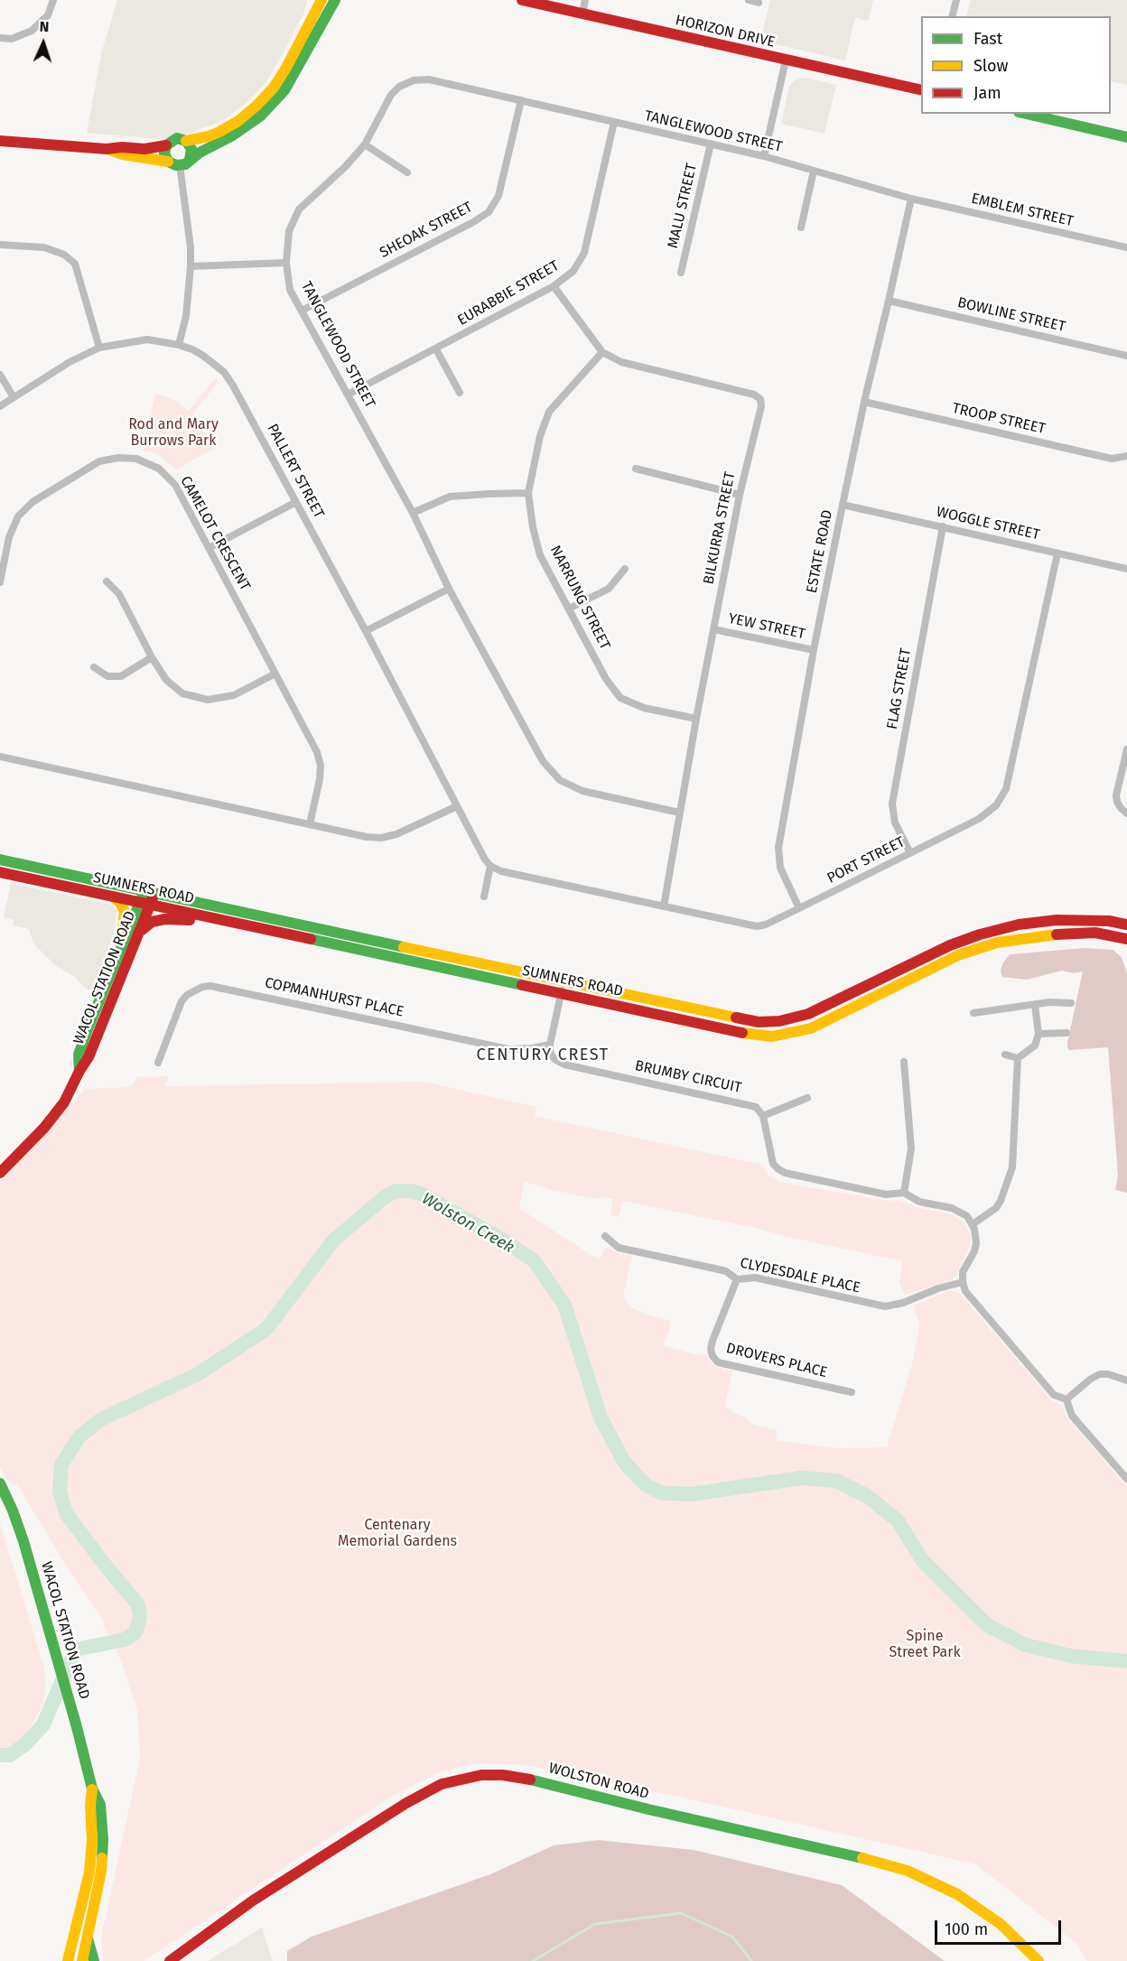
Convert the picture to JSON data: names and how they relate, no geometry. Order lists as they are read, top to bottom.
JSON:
{
  "streets": {
    "main road": [
      "HORIZON DRIVE",
      "SUMNERS ROAD",
      "WACOL STATION ROAD",
      "WOLSTON ROAD"
    ],
    "street": [
      "TANGLEWOOD STREET",
      "MALU STREET",
      "EMBLEM STREET",
      "SHEOAK STREET",
      "EURABBIE STREET",
      "BOWLINE STREET",
      "TROOP STREET",
      "PALLERT STREET",
      "WOGGLE STREET",
      "BILKURRA STREET",
      "CAMELOT CRESCENT",
      "ESTATE ROAD",
      "NARRUNG STREET",
      "YEW STREET",
      "FLAG STREET",
      "PORT STREET",
      "COPMANHURST PLACE",
      "BRUMBY CIRCUIT",
      "CLYDESDALE PLACE",
      "DROVERS PLACE"
    ]
  },
  "crossings": [
    ["TANGLEWOOD STREET", "MALU STREET"],
    ["TANGLEWOOD STREET", "EMBLEM STREET"],
    ["TANGLEWOOD STREET", "SHEOAK STREET"],
    ["TANGLEWOOD STREET", "EURABBIE STREET"],
    ["TANGLEWOOD STREET", "BILKURRA STREET"],
    ["TANGLEWOOD STREET", "ESTATE ROAD"],
    ["EMBLEM STREET", "ESTATE ROAD"],
    ["EURABBIE STREET", "BILKURRA STREET"],
    ["BOWLINE STREET", "ESTATE ROAD"],
    ["TROOP STREET", "ESTATE ROAD"],
    ["PALLERT STREET", "PORT STREET"],
    ["WOGGLE STREET", "ESTATE ROAD"],
    ["WOGGLE STREET", "FLAG STREET"],
    ["WOGGLE STREET", "PORT STREET"],
    ["BILKURRA STREET", "NARRUNG STREET"],
    ["BILKURRA STREET", "YEW STREET"],
    ["BILKURRA STREET", "PORT STREET"],
    ["ESTATE ROAD", "YEW STREET"],
    ["ESTATE ROAD", "PORT STREET"],
    ["FLAG STREET", "PORT STREET"],
    ["SUMNERS ROAD", "WACOL STATION ROAD"],
    ["COPMANHURST PLACE", "BRUMBY CIRCUIT"],
    ["CLYDESDALE PLACE", "DROVERS PLACE"]
  ],
  "districts": ["CENTURY CREST"],
  "water": ["Wolston Creek"],
  "parks": ["Rod and Mary Burrows Park", "Centenary Memorial Gardens", "Spine Street Park"],
  "legend": ["Fast", "Slow", "Jam"],
  "scale_bar": "100 m",
  "north": "top"
}
